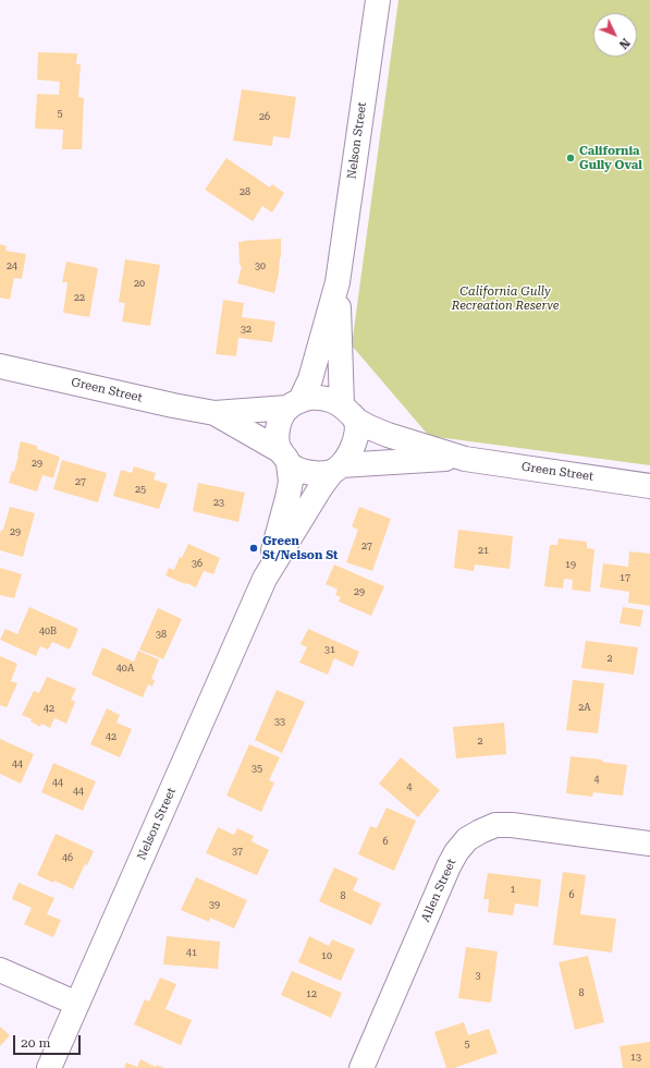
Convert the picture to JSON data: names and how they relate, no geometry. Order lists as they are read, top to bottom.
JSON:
{
  "streets": {
    "street": ["Nelson Street", "Green Street", "Allen Street"]
  },
  "crossings": [
    ["Nelson Street", "Green Street"]
  ],
  "parks": ["California Gully Recreation Reserve"],
  "places": ["California Gully Oval", "Green St/Nelson St"],
  "house_numbers": [
    "5",
    "26",
    "28",
    "24",
    "30",
    "20",
    "22",
    "32",
    "29",
    "27",
    "25",
    "23",
    "29",
    "27",
    "21",
    "36",
    "19",
    "17",
    "29",
    "40B",
    "38",
    "31",
    "2",
    "40A",
    "2A",
    "42",
    "33",
    "42",
    "2",
    "44",
    "35",
    "4",
    "44",
    "4",
    "44",
    "6",
    "37",
    "46",
    "1",
    "6",
    "8",
    "39",
    "41",
    "10",
    "3",
    "8",
    "12",
    "5",
    "13"
  ],
  "scale_bar": "20 m",
  "north": "bottom right"
}
